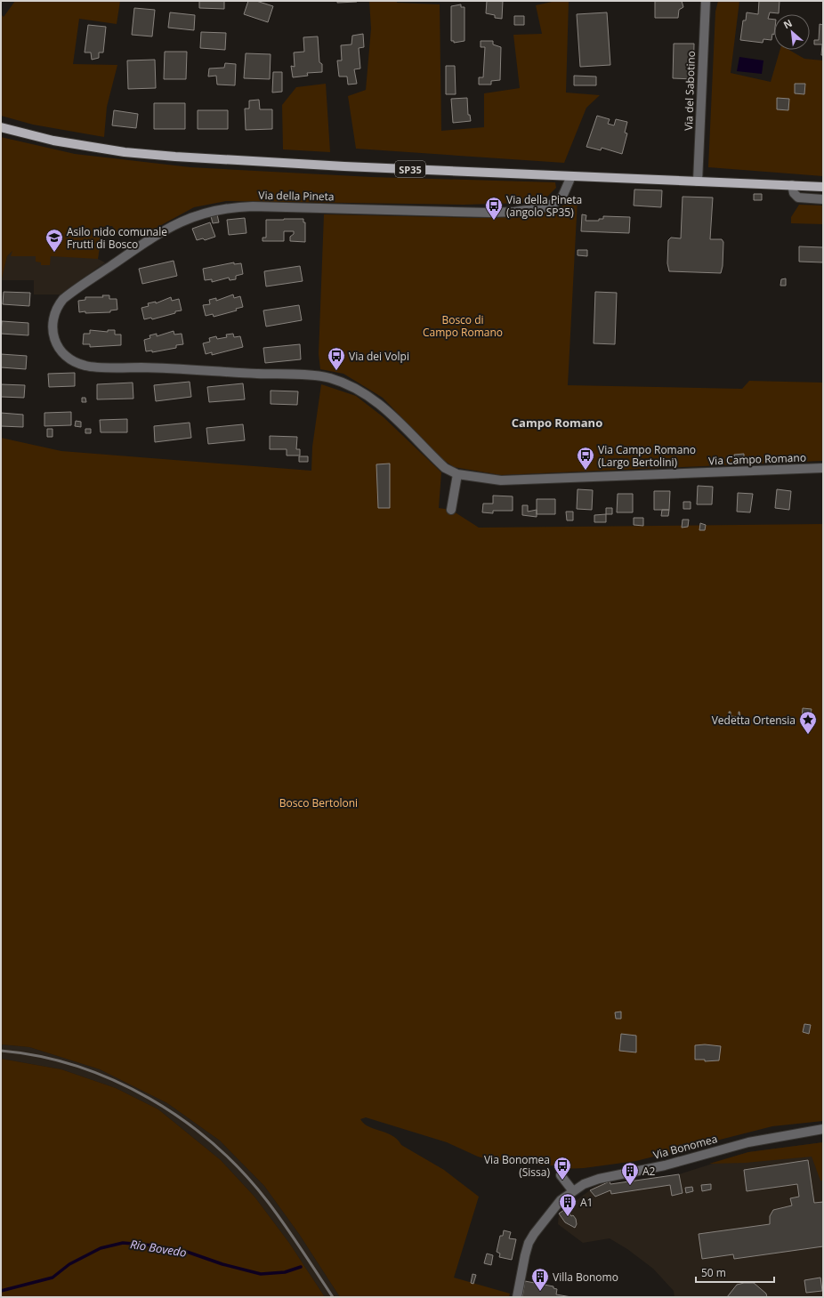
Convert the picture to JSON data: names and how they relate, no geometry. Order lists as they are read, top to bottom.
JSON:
{
  "streets": {
    "main road": ["SP35"],
    "street": [
      "Via del Sabotino",
      "Via della Pineta",
      "Via Campo Romano",
      "Via Bonomea"
    ]
  },
  "crossings": [
    ["Via del Sabotino", "SP35"],
    ["SP35", "Via della Pineta"],
    ["Via della Pineta", "Via Campo Romano"]
  ],
  "districts": ["Campo Romano"],
  "water": ["Rio Bovedo"],
  "parks": ["Bosco di Campo Romano", "Bosco Bertoloni"],
  "places": {
    "bus stop": [
      "Via della Pineta (angolo SP35)",
      "Via dei Volpi",
      "Via Campo Romano (Largo Bertolini)",
      "Via Bonomea (Sissa)"
    ],
    "school or university": ["Asilo nido comunale Frutti di Bosco"],
    "place": ["Vedetta Ortensia"],
    "building": ["A2", "A1", "Villa Bonomo"]
  },
  "scale_bar": "50 m",
  "north": "top left"
}
